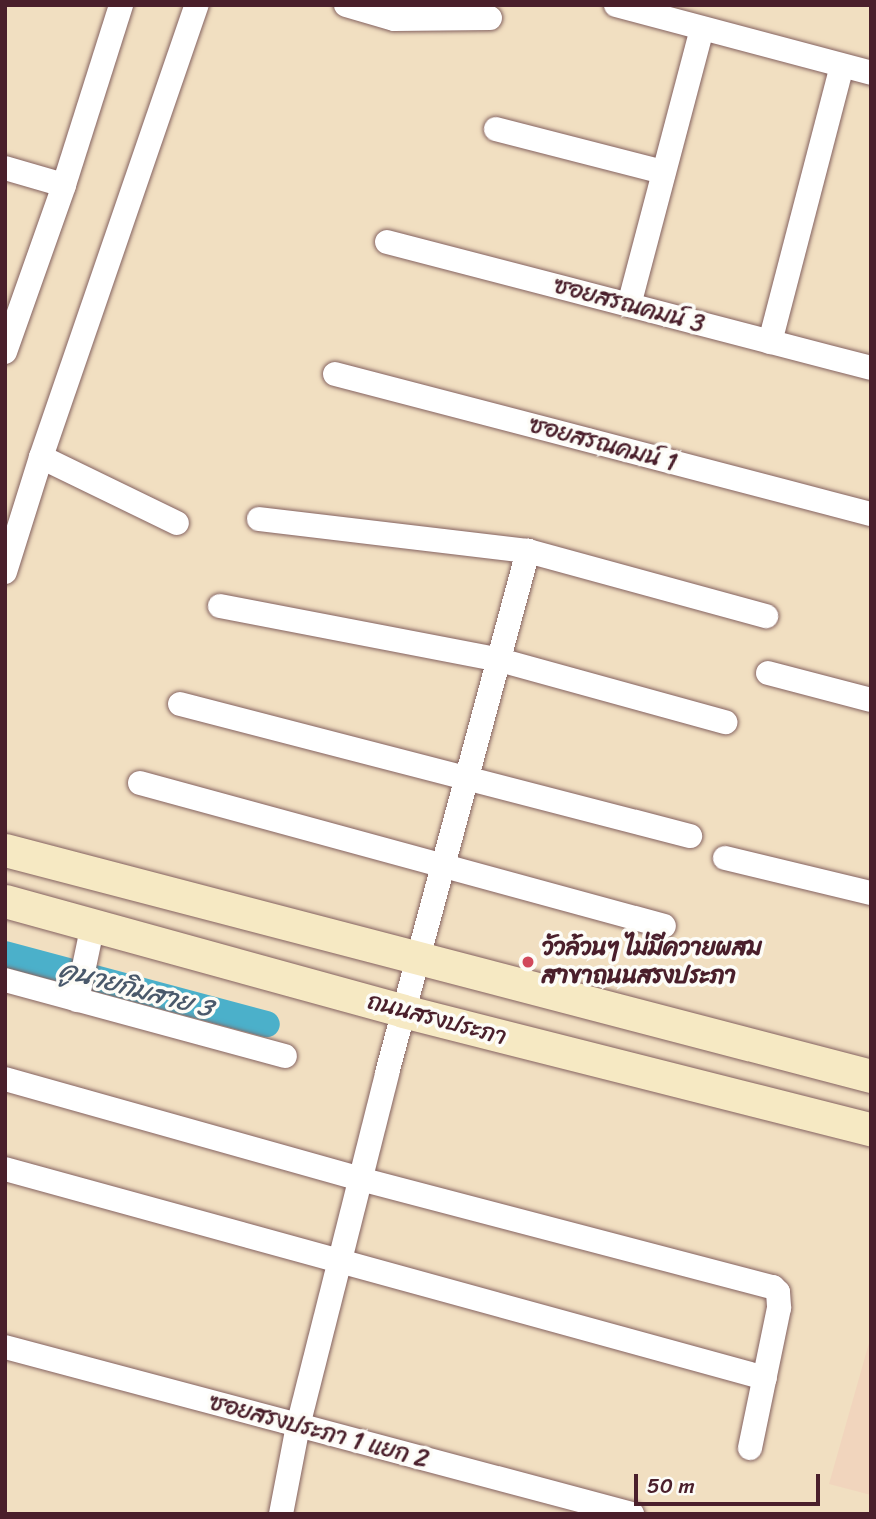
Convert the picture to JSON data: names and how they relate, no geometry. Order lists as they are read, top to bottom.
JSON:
{
  "streets": {
    "main road": ["ถนนสรงประภา"],
    "street": ["ซอยสรณคมน์ 3", "ซอยสรณคมน์ 1", "ซอยสรงประภา 1 แยก 2"]
  },
  "water": ["คูนายกิมสาย 3"],
  "places": ["วัวล้วนๆ ไม่มีควายผสม สาขาถนนสรงประภา"],
  "scale_bar": "50 m"
}
